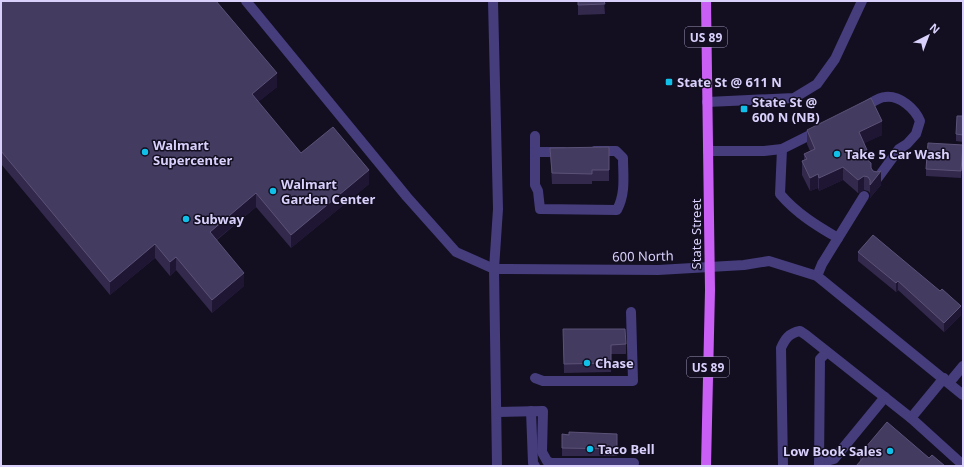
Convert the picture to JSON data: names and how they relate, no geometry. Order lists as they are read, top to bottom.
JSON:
{
  "streets": {
    "main road": ["US 89", "State Street"],
    "street": ["600 North"]
  },
  "crossings": [
    ["State Street", "600 North"]
  ],
  "places": {
    "transit": ["State St @ 611 N", "State St @ 600 N (NB)"],
    "other": [
      "Walmart Supercenter",
      "Take 5 Car Wash",
      "Walmart Garden Center",
      "Subway",
      "Chase",
      "Taco Bell",
      "Low Book Sales"
    ]
  },
  "north": "top right"
}
